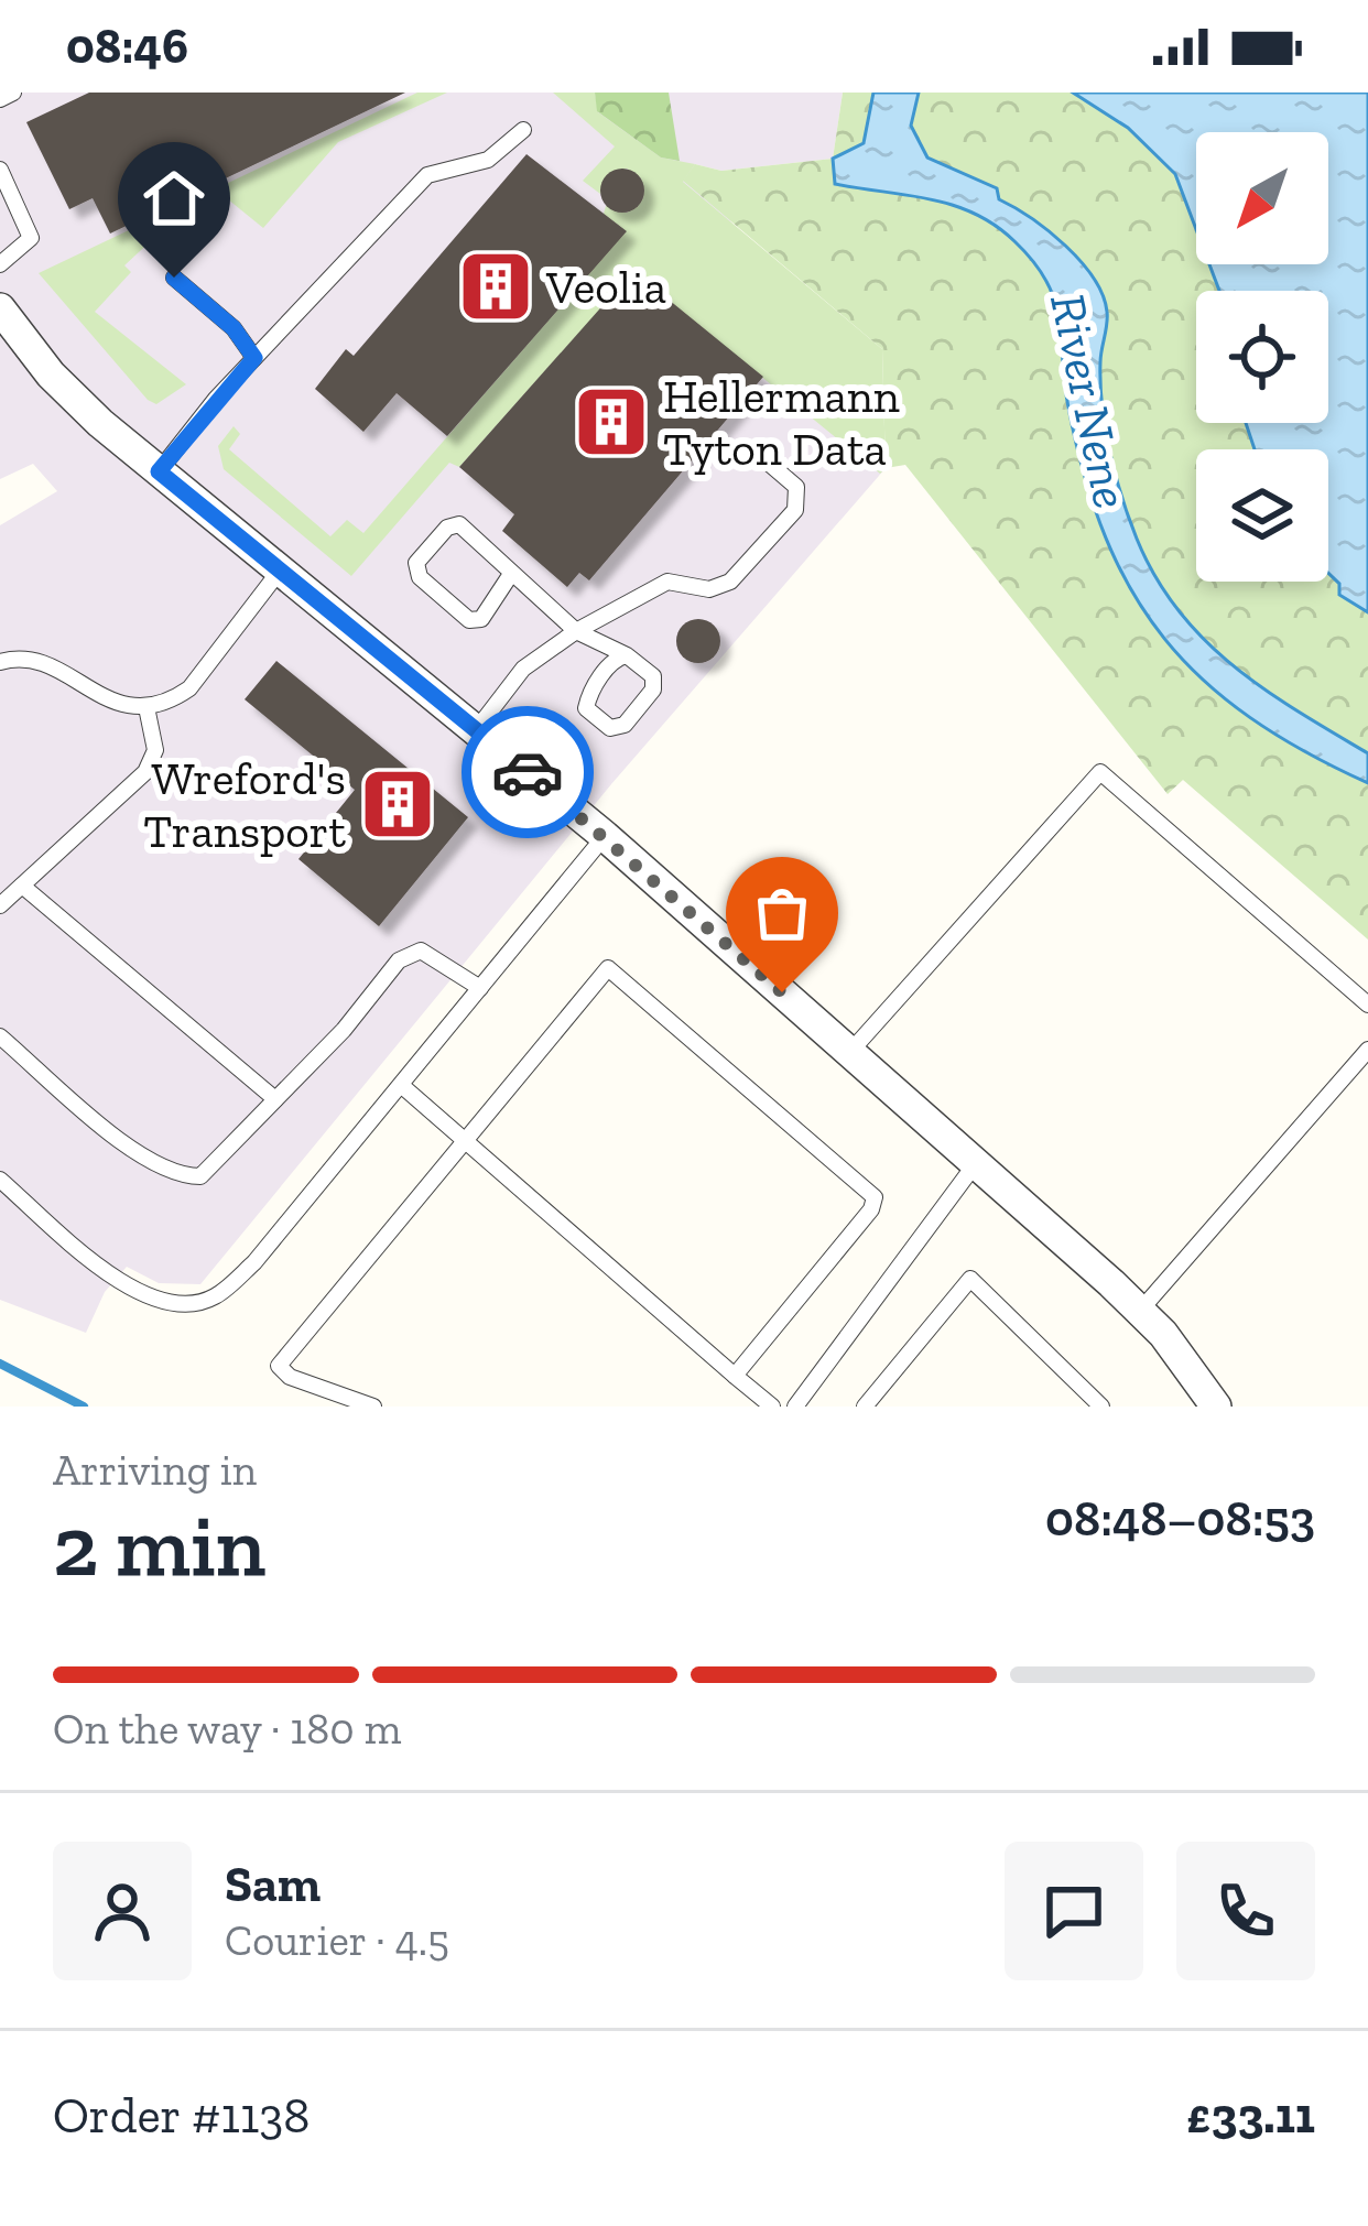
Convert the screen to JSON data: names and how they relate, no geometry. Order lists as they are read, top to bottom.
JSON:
{
  "water": ["River Nene"],
  "places": {
    "building": ["Veolia", "Hellermann Tyton Data", "Wreford's Transport"]
  },
  "north": "bottom left",
  "page": {
    "status": "08:46",
    "heading": ["2 min", "Arriving in", "08:48–08:53"],
    "panel": [
      "Sam",
      "Courier · 4.5",
      "Order #1138",
      "£33.11"
    ],
    "bar": "On the way · 180 m"
  }
}
